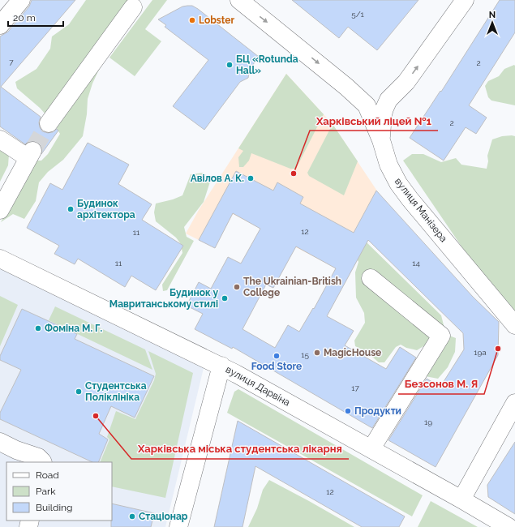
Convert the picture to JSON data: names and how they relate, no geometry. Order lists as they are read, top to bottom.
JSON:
{
  "streets": {
    "street": ["вулиця Манізера", "вулиця Дарвіна"]
  },
  "places": [
    "Lobster",
    "БЦ «Rotunda Hall»",
    "Харківський ліцей №1",
    "Авілов А. К.",
    "Будинок архітектора",
    "The Ukrainian-British College",
    "Будинок у Мавританському стилі",
    "Фоміна М. Г.",
    "Безсонов М. Я",
    "MagicHouse",
    "Food Store",
    "Студентська Поліклініка",
    "Продукти",
    "Харківська міська студентська лікарня",
    "Стаціонар"
  ],
  "house_numbers": [
    "5/1",
    "7",
    "2",
    "2",
    "12",
    "11",
    "11",
    "14",
    "19а",
    "15",
    "17",
    "19",
    "12"
  ],
  "legend": ["Road", "Park", "Building"],
  "scale_bar": "20 m",
  "north": "top"
}
